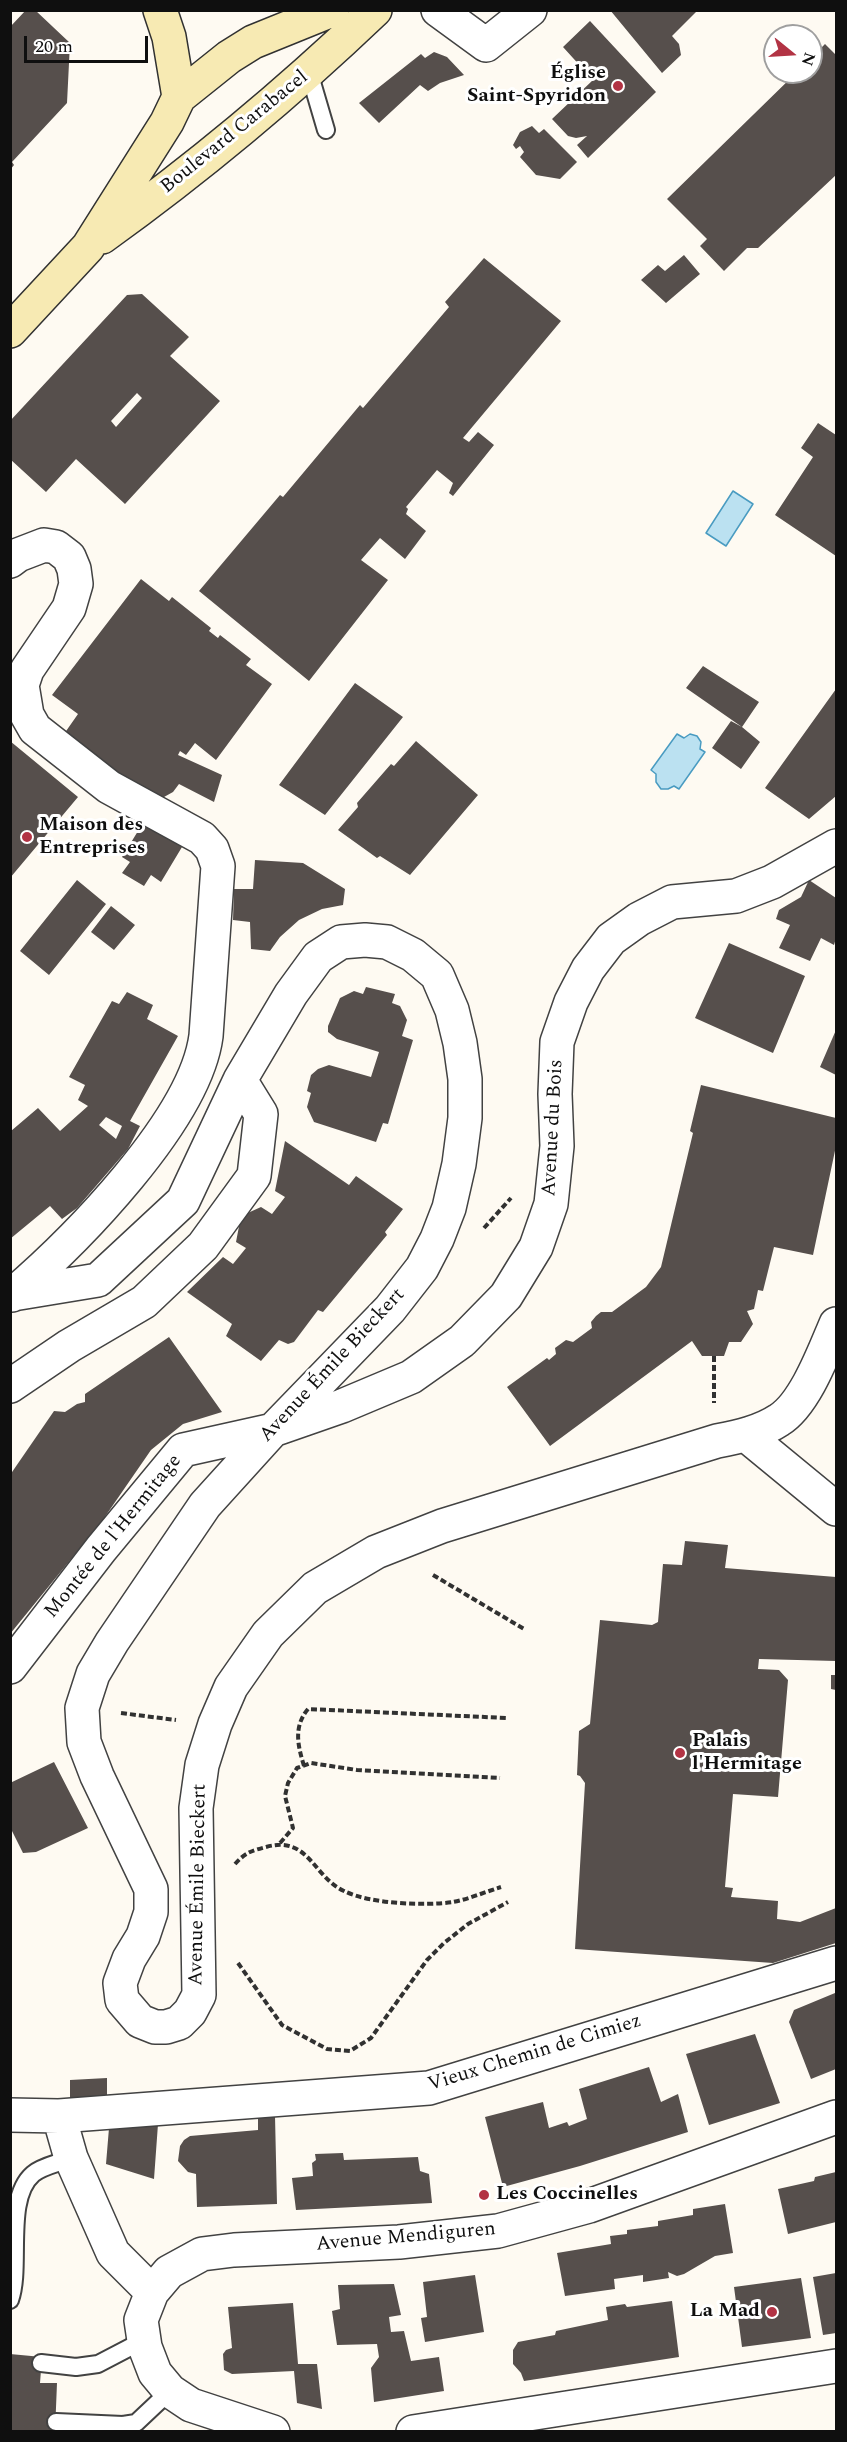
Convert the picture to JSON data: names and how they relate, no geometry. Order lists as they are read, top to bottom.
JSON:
{
  "streets": {
    "main road": ["Boulevard Carabacel"],
    "street": [
      "Avenue du Bois",
      "Avenue Émile Bieckert",
      "Montée de l'Hermitage",
      "Vieux Chemin de Cimiez",
      "Avenue Mendiguren"
    ]
  },
  "crossings": [
    ["Avenue du Bois", "Avenue Émile Bieckert"],
    ["Avenue du Bois", "Montée de l'Hermitage"],
    ["Avenue Émile Bieckert", "Montée de l'Hermitage"]
  ],
  "places": [
    "Église Saint-Spyridon",
    "Maison des Entreprises",
    "Palais l'Hermitage",
    "Les Coccinelles",
    "La Mad"
  ],
  "scale_bar": "20 m",
  "north": "right"
}
